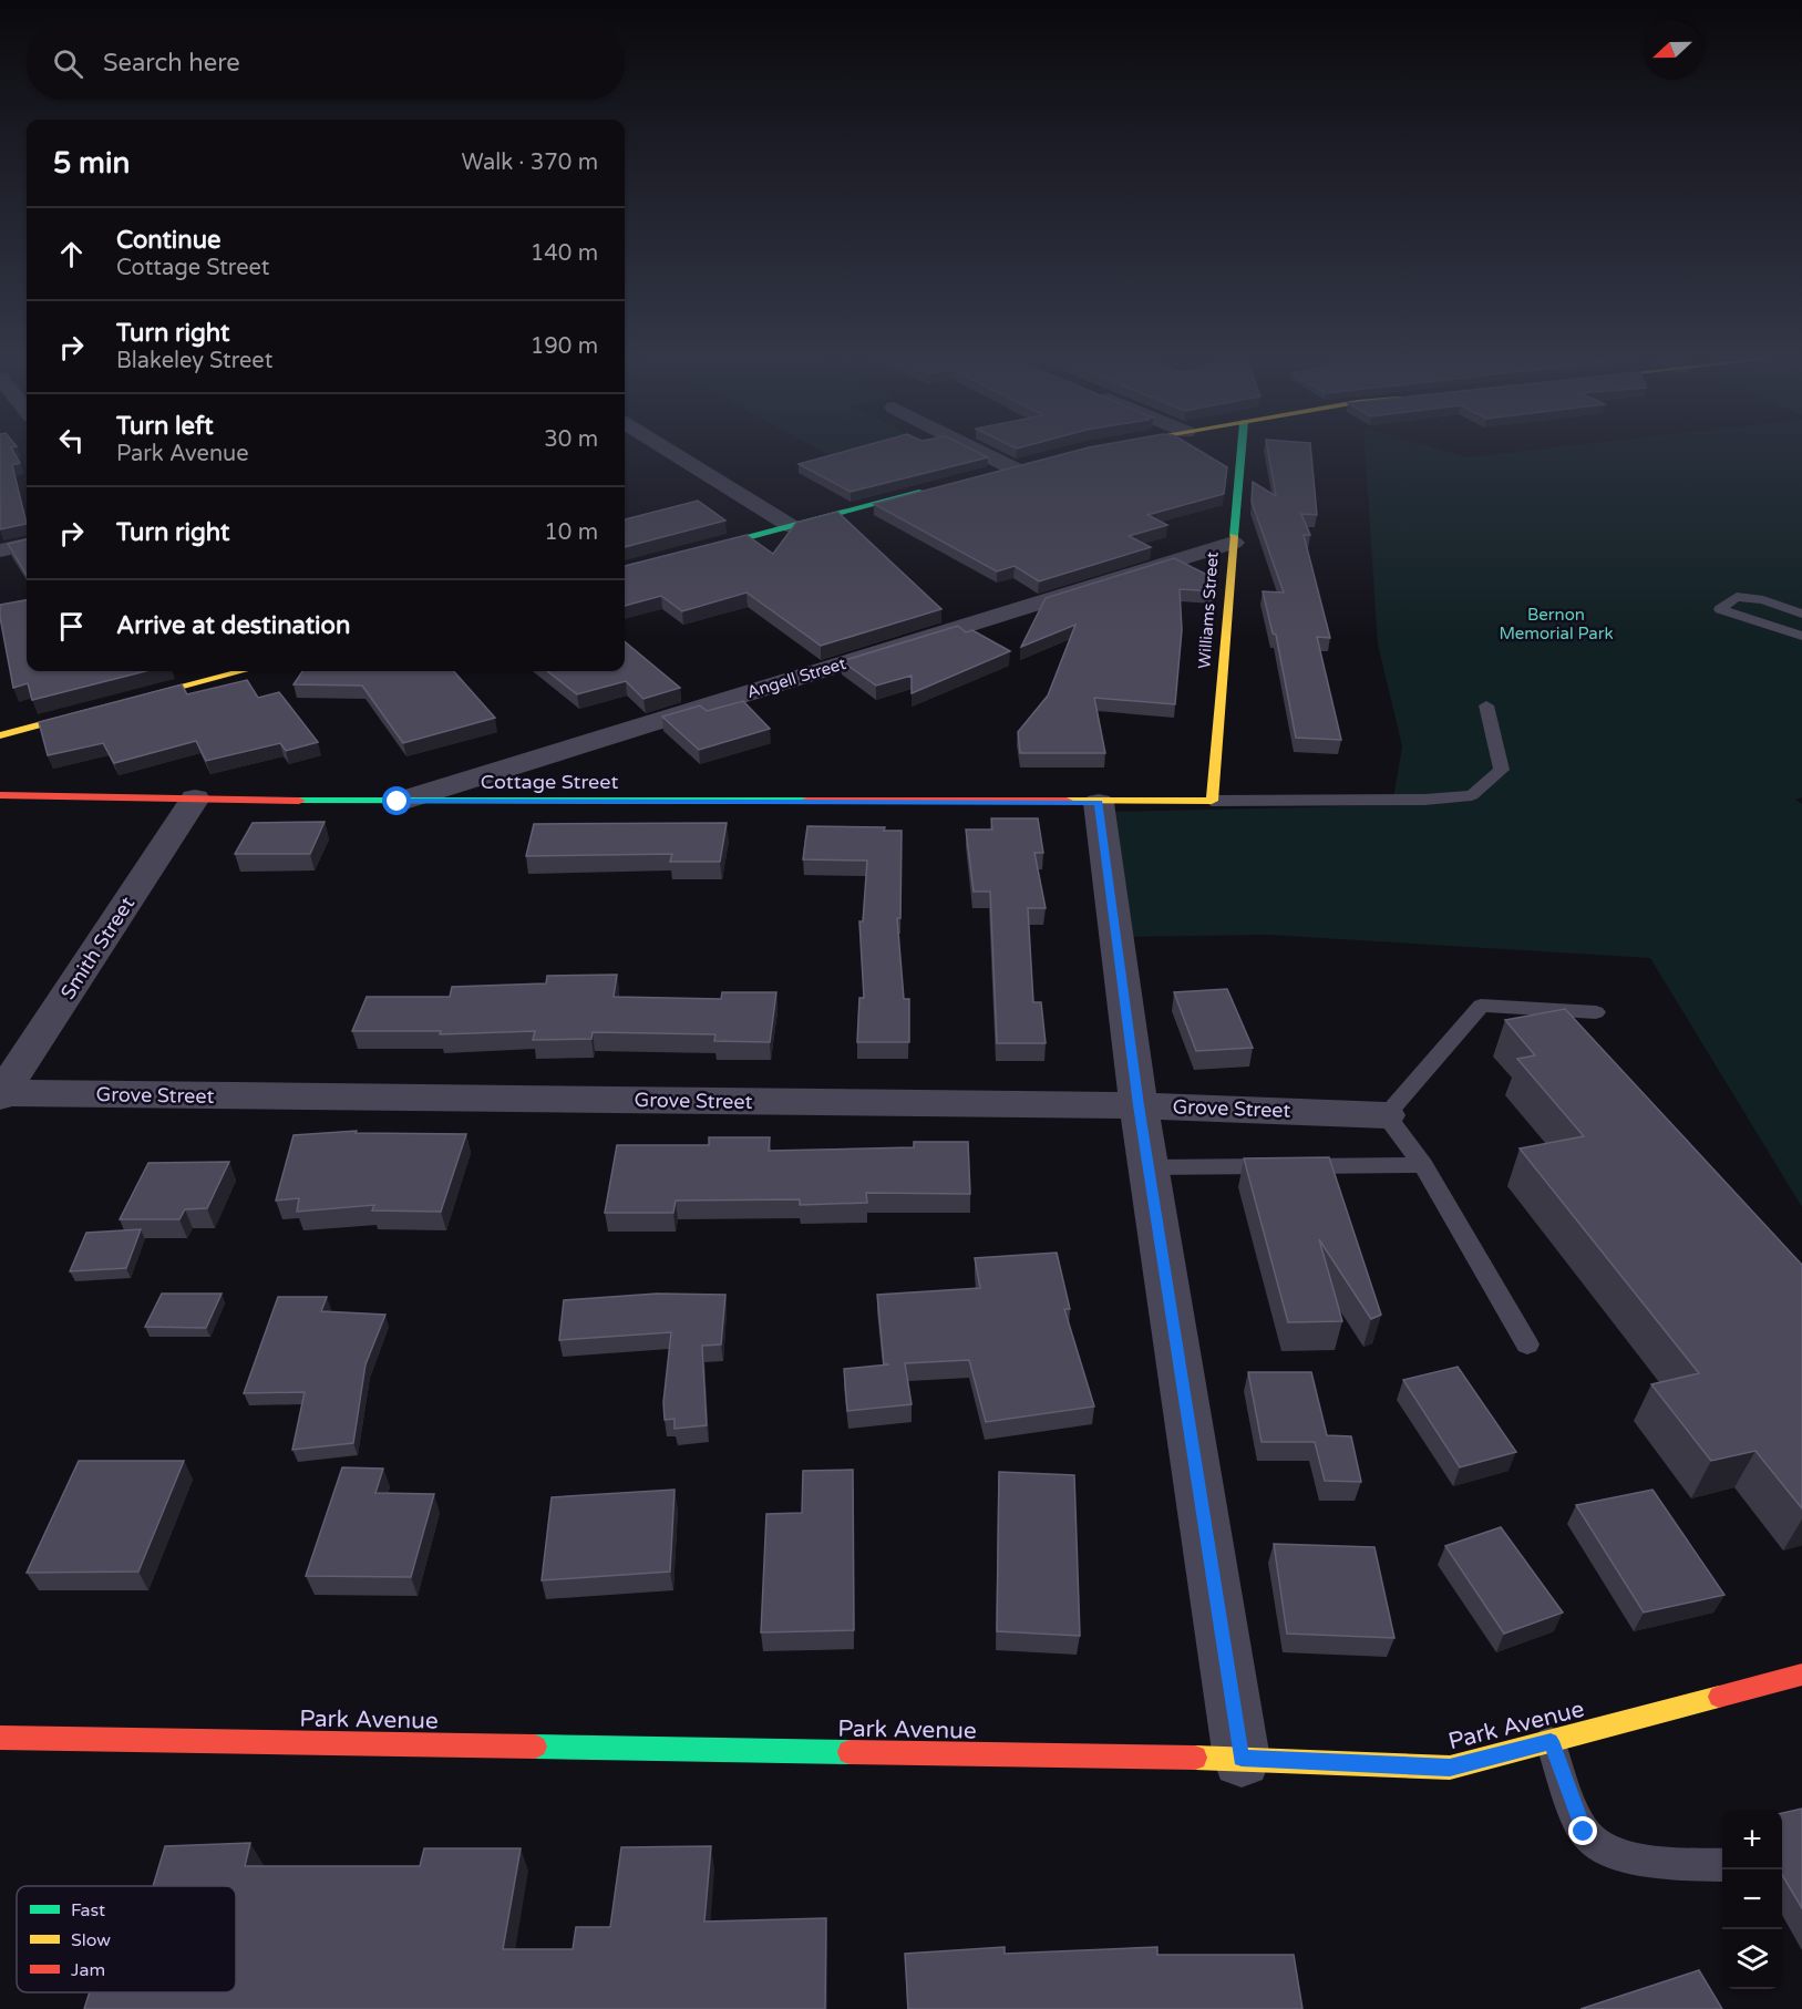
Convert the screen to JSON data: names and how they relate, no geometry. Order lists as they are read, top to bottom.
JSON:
{
  "streets": {
    "street": [
      "Williams Street",
      "Angell Street",
      "Cottage Street",
      "Smith Street",
      "Grove Street",
      "Park Avenue"
    ]
  },
  "crossings": [
    ["Williams Street", "Angell Street"],
    ["Williams Street", "Cottage Street"],
    ["Angell Street", "Cottage Street"],
    ["Cottage Street", "Smith Street"],
    ["Smith Street", "Grove Street"]
  ],
  "parks": ["Bernon Memorial Park"],
  "legend": ["Fast", "Slow", "Jam"],
  "north": "left",
  "page": {
    "search": "Search here",
    "heading": ["5 min", "Walk · 370 m"],
    "list": [
      ["Continue", "Cottage Street", "140 m"],
      ["Turn right", "Blakeley Street", "190 m"],
      ["Turn left", "Park Avenue", "30 m"],
      ["Turn right", "10 m"],
      "Arrive at destination"
    ],
    "map_buttons": ["+", "−"]
  }
}
